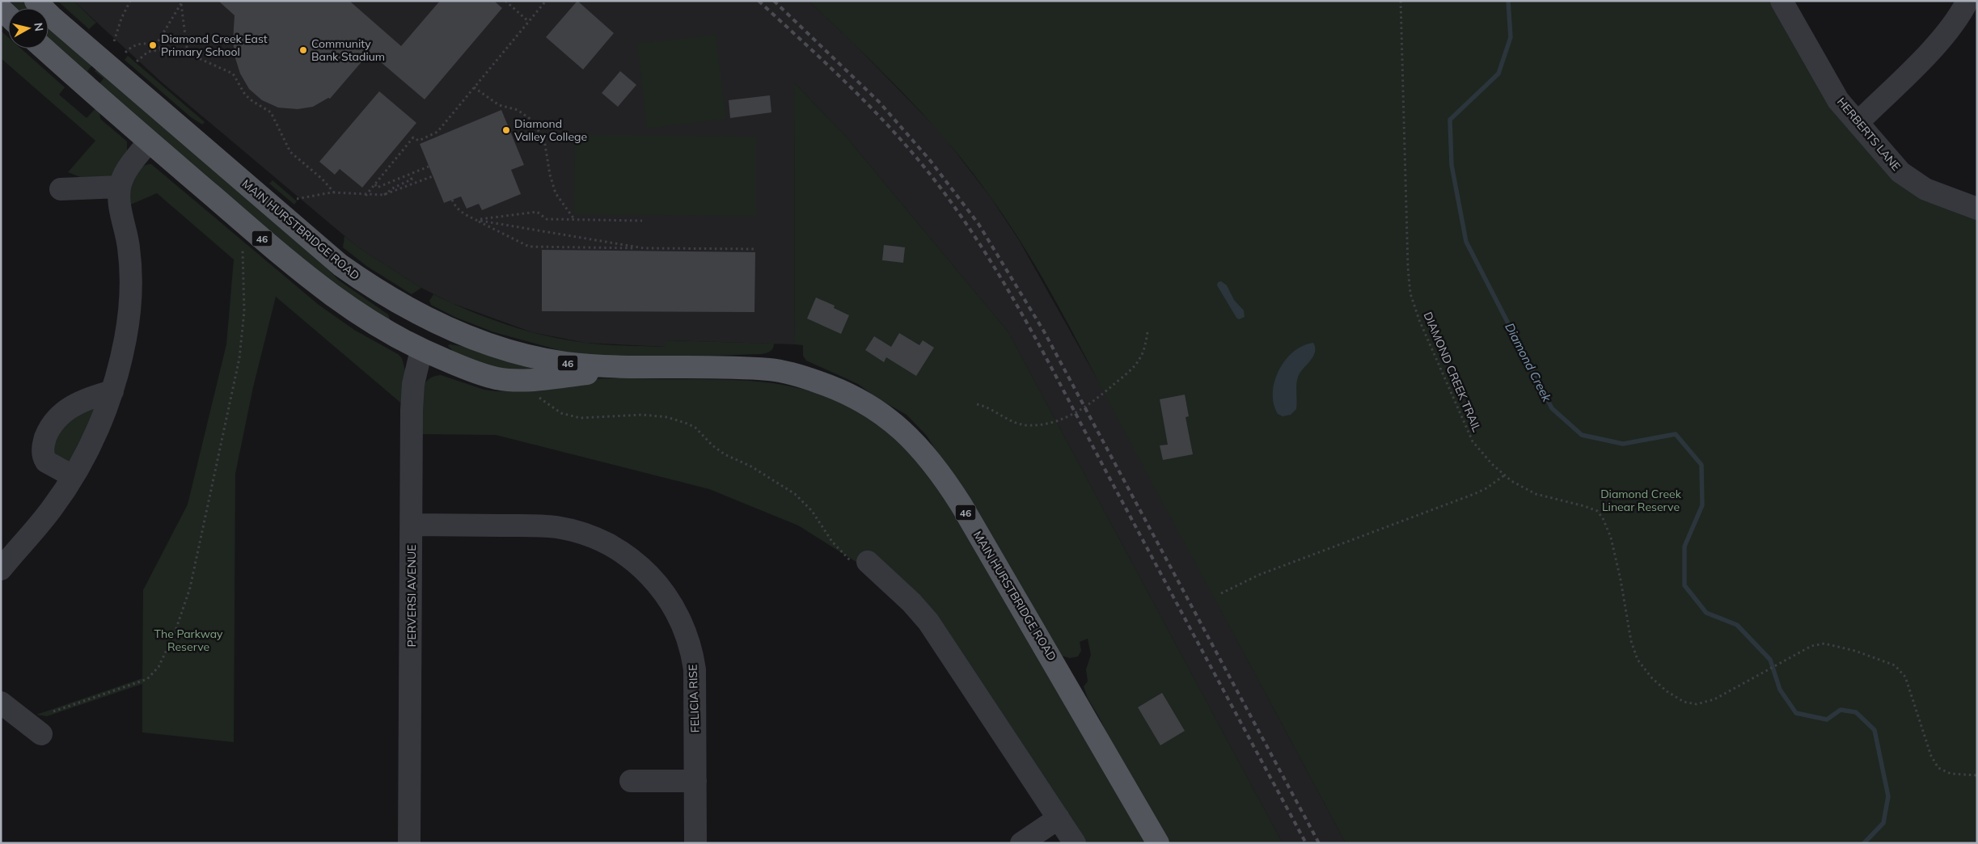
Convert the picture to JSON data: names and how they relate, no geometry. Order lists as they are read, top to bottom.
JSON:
{
  "streets": {
    "main road": ["MAIN HURSTBRIDGE ROAD", "46"],
    "street": ["HERBERTS LANE", "PERVERSI AVENUE", "FELICIA RISE"],
    "path": ["DIAMOND CREEK TRAIL"]
  },
  "crossings": [
    ["MAIN HURSTBRIDGE ROAD", "PERVERSI AVENUE"],
    ["PERVERSI AVENUE", "FELICIA RISE"]
  ],
  "water": ["Diamond Creek"],
  "parks": ["Diamond Creek Linear Reserve", "The Parkway Reserve"],
  "places": ["Diamond Creek East Primary School", "Community Bank Stadium", "Diamond Valley College"],
  "north": "right"
}
